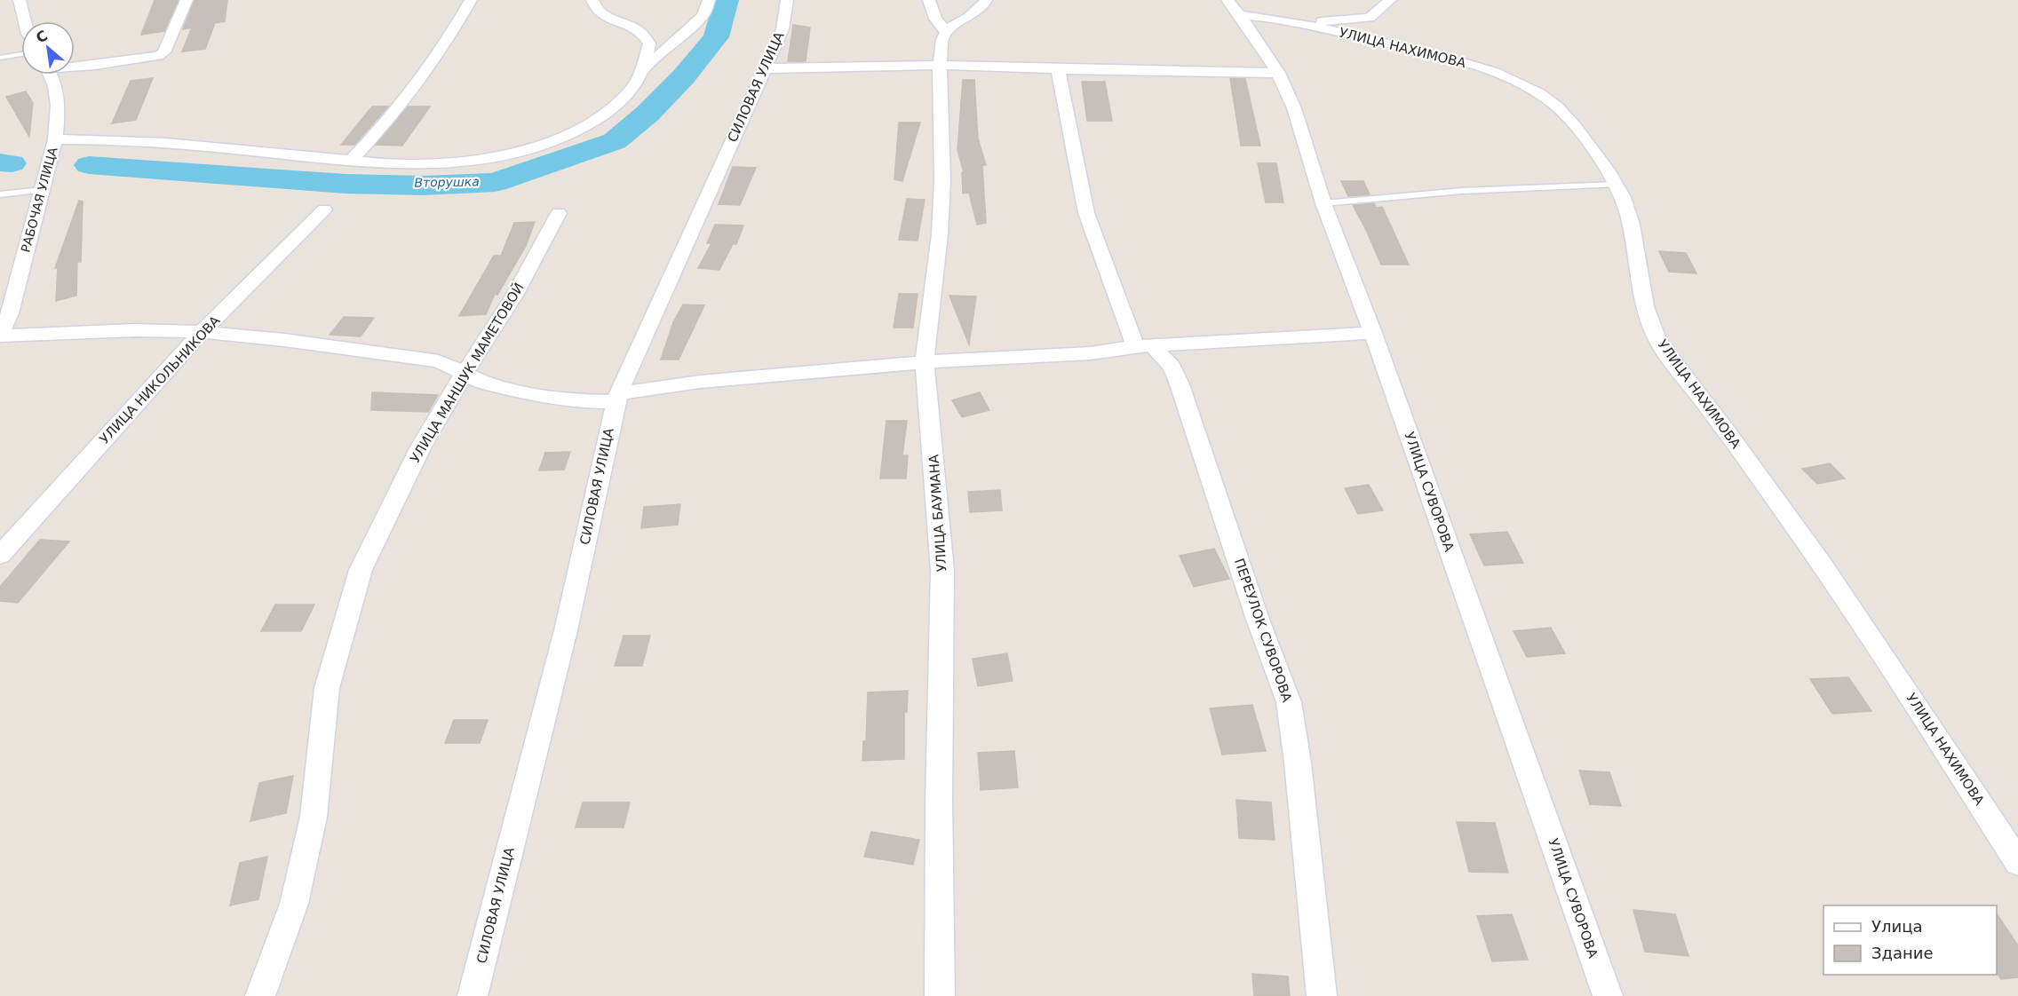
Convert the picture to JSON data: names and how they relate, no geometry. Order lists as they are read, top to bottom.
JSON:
{
  "streets": {
    "street": [
      "УЛИЦА НАХИМОВА",
      "СИЛОВАЯ УЛИЦА",
      "РАБОЧАЯ УЛИЦА",
      "УЛИЦА МАНШУК МАМЕТОВОЙ",
      "УЛИЦА НИКОЛЬНИКОВА",
      "УЛИЦА СУВОРОВА",
      "УЛИЦА БАУМАНА",
      "ПЕРЕУЛОК СУВОРОВА"
    ]
  },
  "crossings": [
    ["УЛИЦА НАХИМОВА", "УЛИЦА СУВОРОВА"]
  ],
  "water": ["Вторушка"],
  "legend": ["Улица", "Здание"],
  "north": "top left"
}
